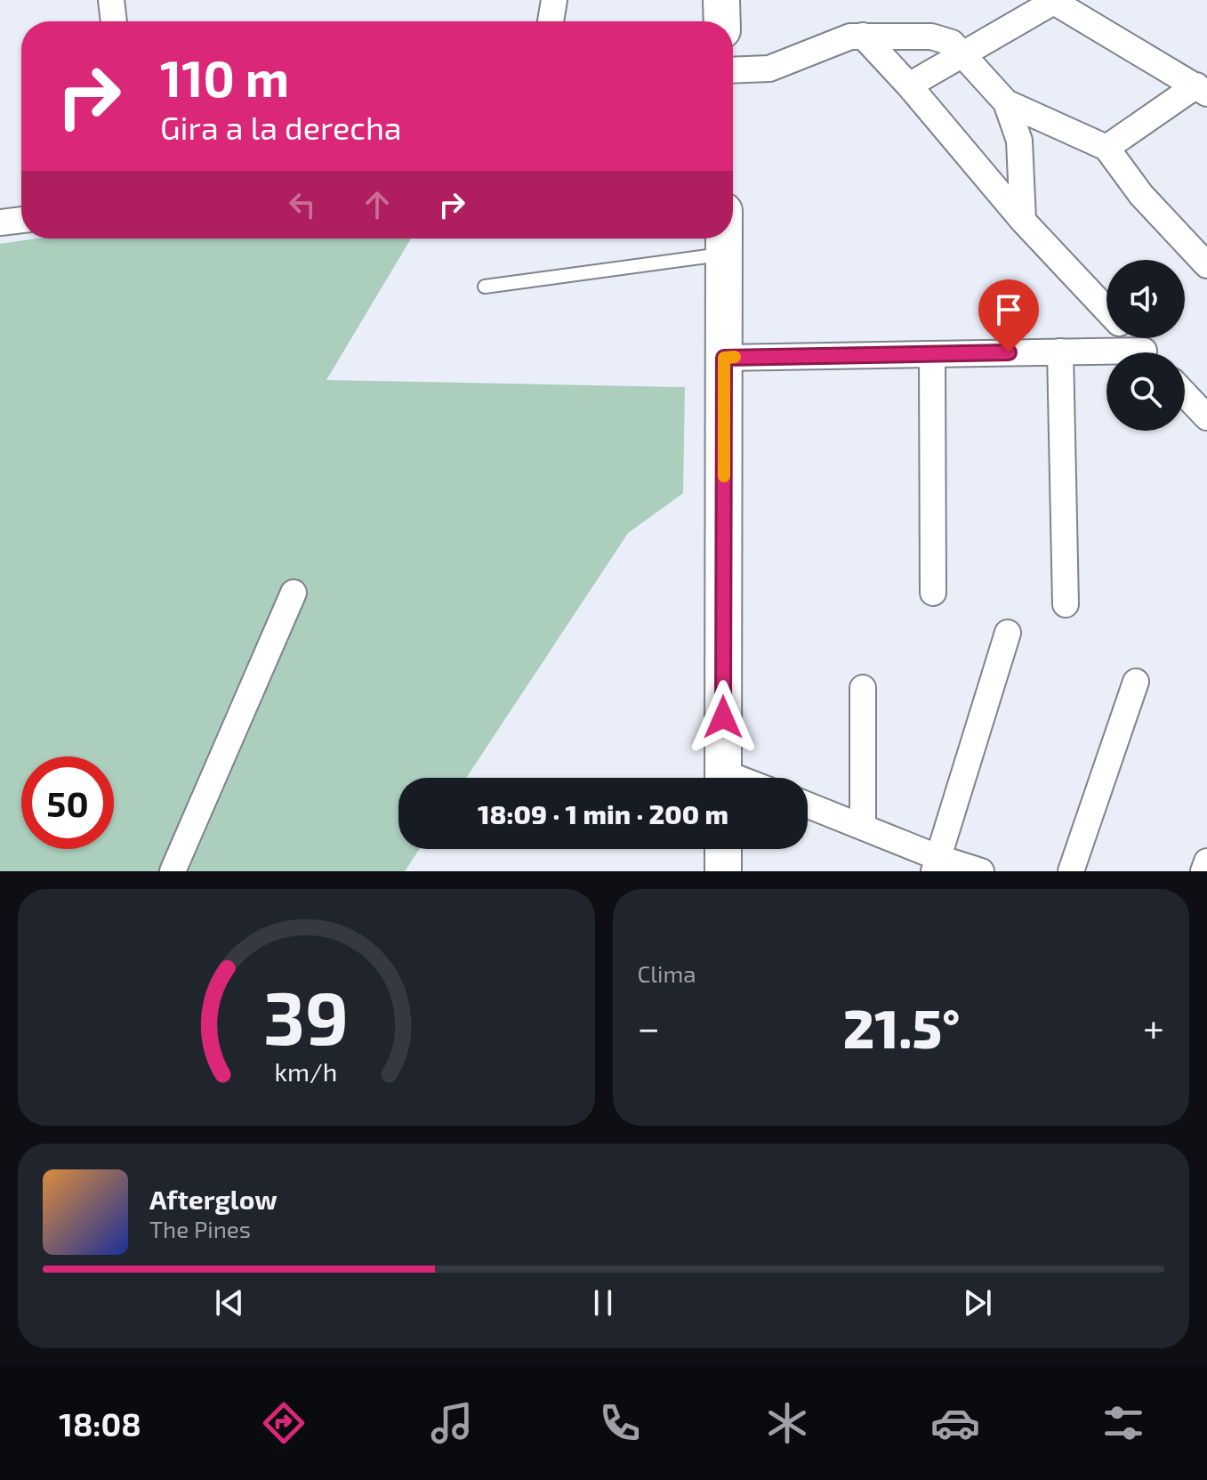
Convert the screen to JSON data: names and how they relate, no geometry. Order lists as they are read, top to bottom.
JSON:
{
  "page": {
    "turn": ["110 m", "Gira a la derecha"],
    "limit": "50",
    "trip": "18:09 · 1 min · 200 m",
    "tile": "Clima",
    "heat": ["−", "21.5°", "+"],
    "song": ["Afterglow", "The Pines"],
    "tabs": "18:08",
    "gauge": ["39", "km/h"]
  }
}
